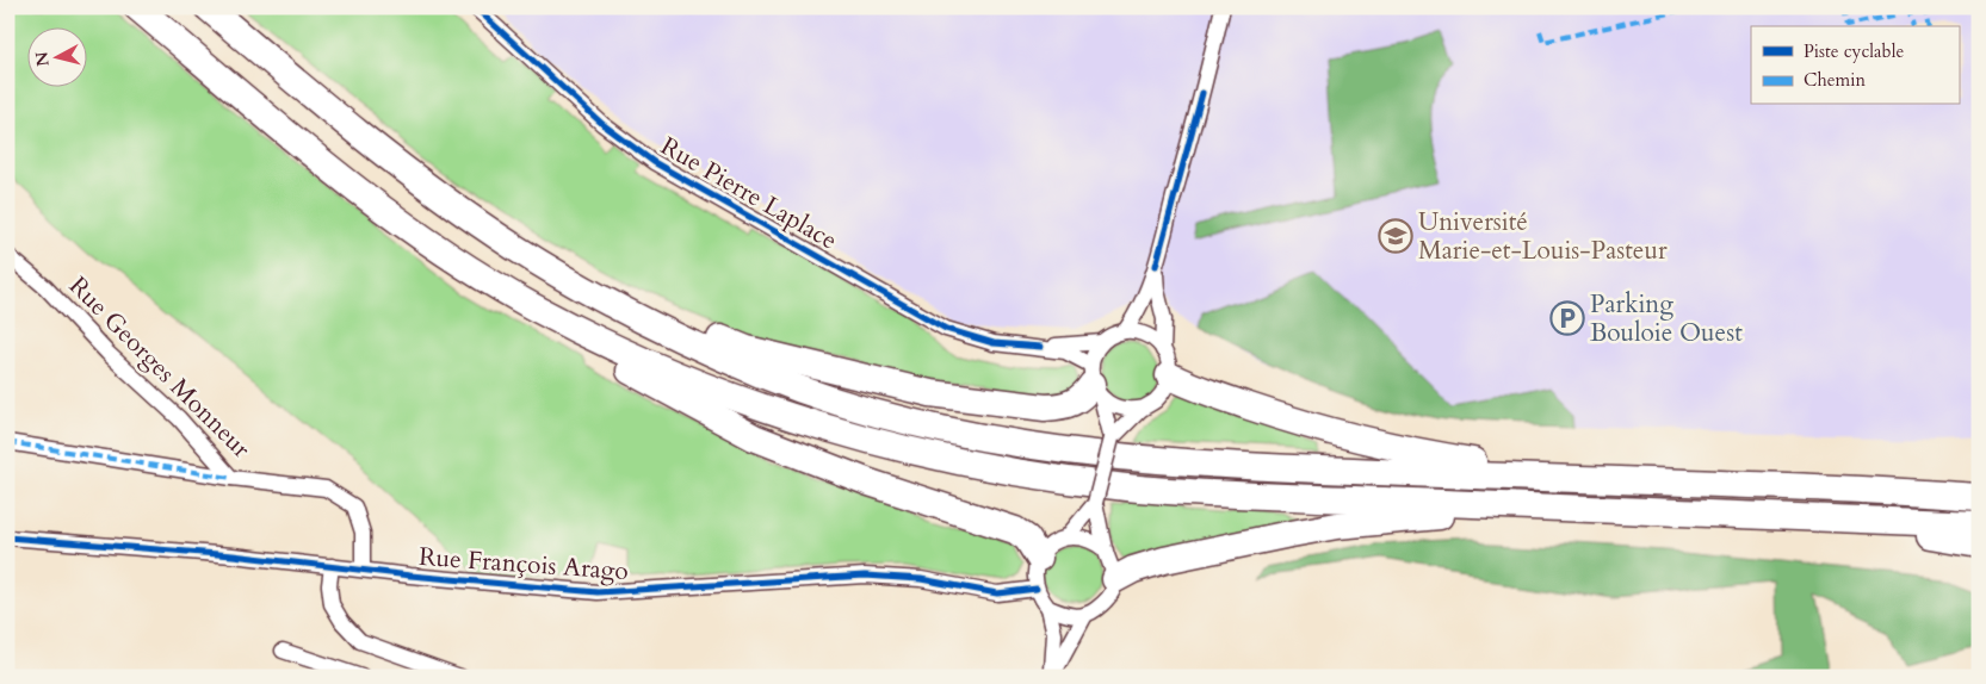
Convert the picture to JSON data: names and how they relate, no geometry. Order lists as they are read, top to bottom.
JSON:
{
  "streets": {
    "street": ["Rue Pierre Laplace", "Rue Georges Monneur", "Rue François Arago"]
  },
  "crossings": [
    ["Rue Georges Monneur", "Rue François Arago"]
  ],
  "places": {
    "school or university": ["Université Marie-et-Louis-Pasteur"],
    "parking": ["Parking Bouloie Ouest"]
  },
  "legend": ["Piste cyclable", "Chemin"],
  "north": "left"
}
